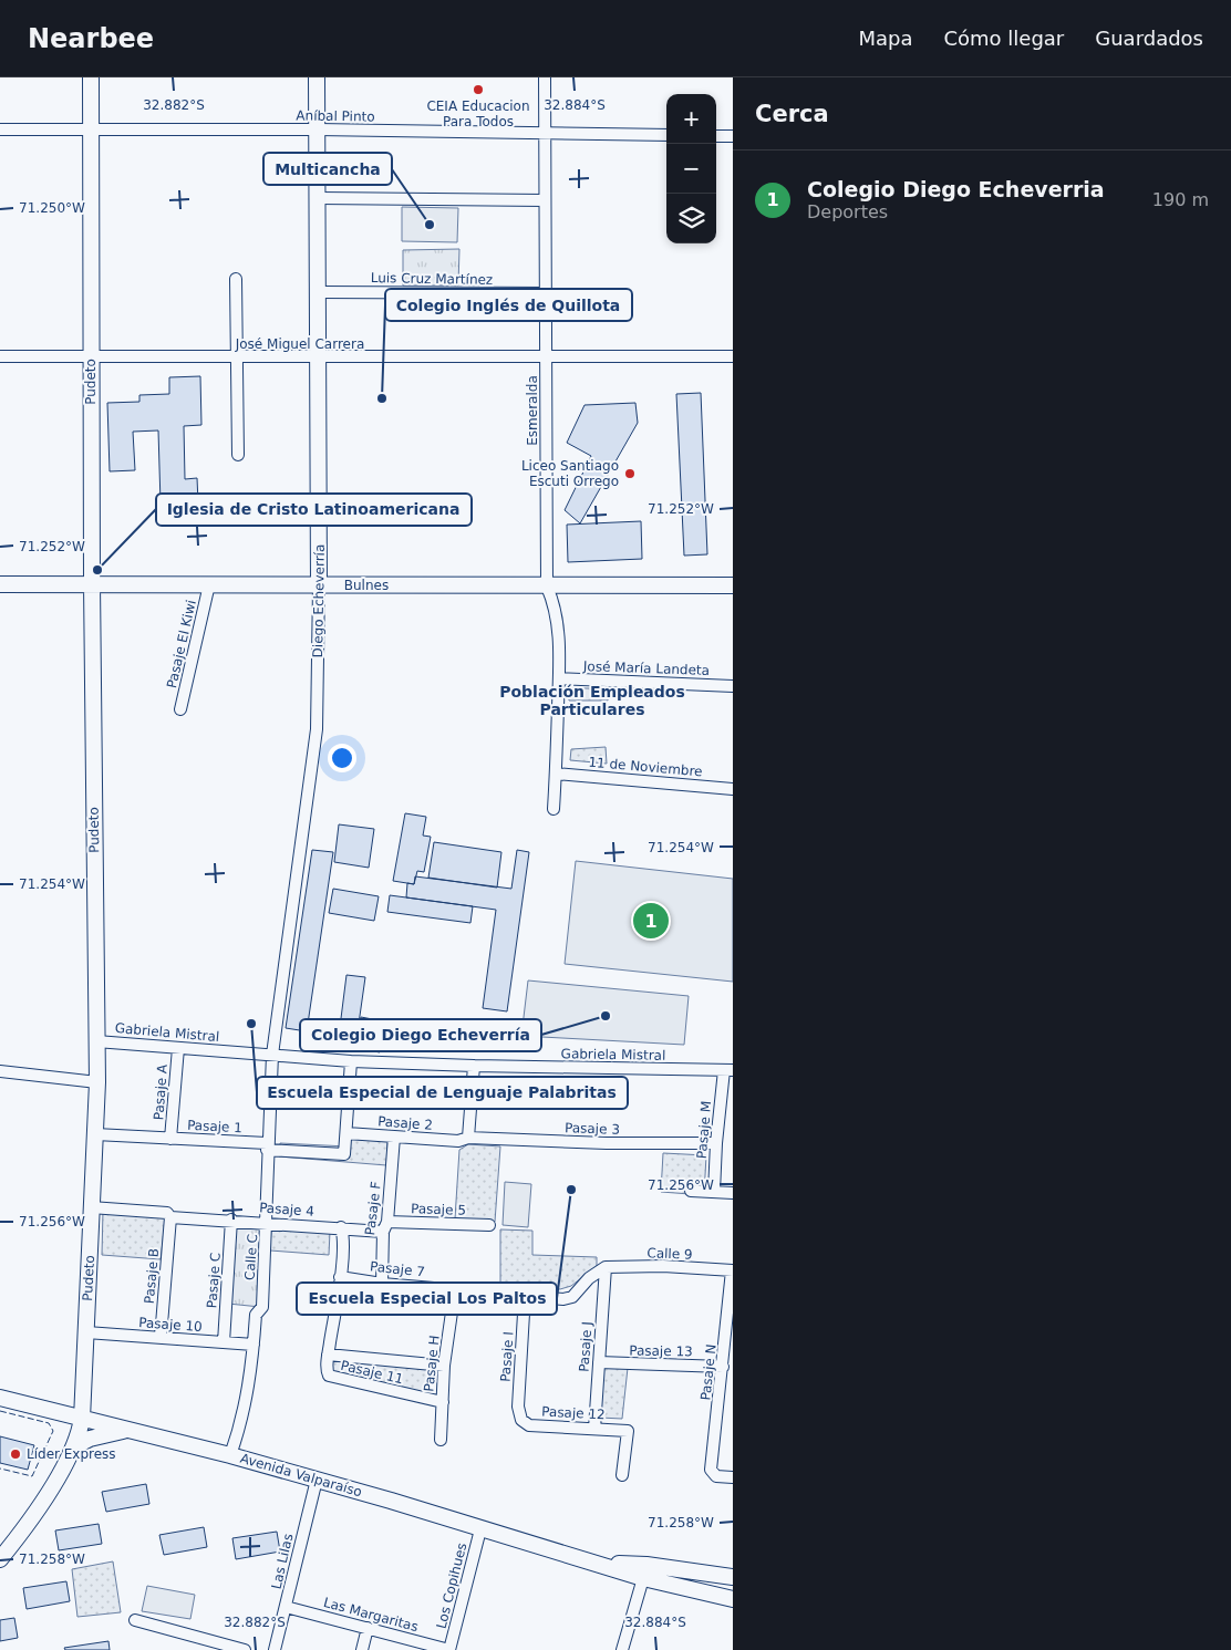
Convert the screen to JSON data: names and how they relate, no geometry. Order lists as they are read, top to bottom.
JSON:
{
  "streets": {
    "main road": [
      "Pudeto",
      "Bulnes",
      "Diego Echeverría",
      "Avenida Valparaíso"
    ],
    "street": [
      "Aníbal Pinto",
      "Luis Cruz Martínez",
      "José Miguel Carrera",
      "Esmeralda",
      "Pasaje El Kiwi",
      "José María Landeta",
      "11 de Noviembre",
      "Gabriela Mistral",
      "Pasaje A",
      "Pasaje 2",
      "Pasaje 1",
      "Pasaje 3",
      "Pasaje M",
      "Pasaje F",
      "Pasaje 4",
      "Pasaje 5",
      "Calle 9",
      "Calle C",
      "Pasaje 7",
      "Pasaje B",
      "Pasaje C",
      "Pasaje 10",
      "Pasaje J",
      "Pasaje 13",
      "Pasaje I",
      "Pasaje H",
      "Pasaje 11",
      "Pasaje N",
      "Pasaje 12",
      "Las Lilas",
      "Los Copihues",
      "Las Margaritas"
    ]
  },
  "crossings": [
    ["Aníbal Pinto", "Pudeto"],
    ["Aníbal Pinto", "Esmeralda"],
    ["Aníbal Pinto", "Diego Echeverría"],
    ["Luis Cruz Martínez", "Esmeralda"],
    ["Luis Cruz Martínez", "Diego Echeverría"],
    ["José Miguel Carrera", "Pudeto"],
    ["José Miguel Carrera", "Esmeralda"],
    ["José Miguel Carrera", "Diego Echeverría"],
    ["Pudeto", "Bulnes"],
    ["Pudeto", "Gabriela Mistral"],
    ["Pudeto", "Pasaje 1"],
    ["Pudeto", "Pasaje 4"],
    ["Pudeto", "Pasaje 10"],
    ["Pudeto", "Avenida Valparaíso"],
    ["Esmeralda", "Bulnes"],
    ["Esmeralda", "José María Landeta"],
    ["Esmeralda", "11 de Noviembre"],
    ["Bulnes", "Diego Echeverría"],
    ["Bulnes", "Pasaje El Kiwi"],
    ["Diego Echeverría", "Gabriela Mistral"],
    ["Diego Echeverría", "Calle C"],
    ["Gabriela Mistral", "Pasaje A"],
    ["Gabriela Mistral", "Pasaje M"],
    ["Gabriela Mistral", "Calle C"],
    ["Pasaje A", "Pasaje 1"],
    ["Pasaje 2", "Pasaje 1"],
    ["Pasaje 2", "Pasaje 3"],
    ["Pasaje 2", "Pasaje F"],
    ["Pasaje 1", "Calle C"],
    ["Pasaje 3", "Pasaje M"],
    ["Pasaje F", "Pasaje 4"],
    ["Pasaje F", "Pasaje 5"],
    ["Pasaje F", "Pasaje 7"],
    ["Pasaje 4", "Pasaje 5"],
    ["Pasaje 4", "Calle C"],
    ["Pasaje 4", "Pasaje B"],
    ["Pasaje 4", "Pasaje C"],
    ["Calle 9", "Pasaje 7"],
    ["Calle 9", "Pasaje J"],
    ["Calle 9", "Pasaje N"],
    ["Calle C", "Pasaje 10"],
    ["Calle C", "Avenida Valparaíso"],
    ["Pasaje 7", "Pasaje J"],
    ["Pasaje 7", "Pasaje I"],
    ["Pasaje 7", "Pasaje H"],
    ["Pasaje B", "Pasaje 10"],
    ["Pasaje C", "Pasaje 10"],
    ["Pasaje J", "Pasaje 13"],
    ["Pasaje J", "Pasaje 12"],
    ["Pasaje 13", "Pasaje N"],
    ["Pasaje I", "Pasaje 12"],
    ["Pasaje H", "Pasaje 11"],
    ["Avenida Valparaíso", "Las Lilas"],
    ["Avenida Valparaíso", "Los Copihues"],
    ["Las Lilas", "Las Margaritas"],
    ["Los Copihues", "Las Margaritas"]
  ],
  "districts": ["Población Empleados Particulares"],
  "places": [
    "CEIA Educacion Para Todos",
    "Multicancha",
    "Colegio Inglés de Quillota",
    "Liceo Santiago Escuti Orrego",
    "Iglesia de Cristo Latinoamericana",
    "Colegio Diego Echeverría",
    "Escuela Especial de Lenguaje Palabritas",
    "Escuela Especial Los Paltos",
    "Líder Express"
  ],
  "page": {
    "header": "Nearbee",
    "nav": ["Mapa", "Cómo llegar", "Guardados"],
    "heading": "Cerca",
    "map_buttons": ["+", "−"],
    "list": [
      {
        "mark": "1",
        "name": "Colegio Diego Echeverria",
        "note": "Deportes",
        "value": "190 m"
      }
    ],
    "pins": "1"
  },
  "coordinates": [
    "32.882°S",
    "32.884°S",
    "71.250°W",
    "71.252°W",
    "71.254°W",
    "71.256°W",
    "71.258°W"
  ]
}
